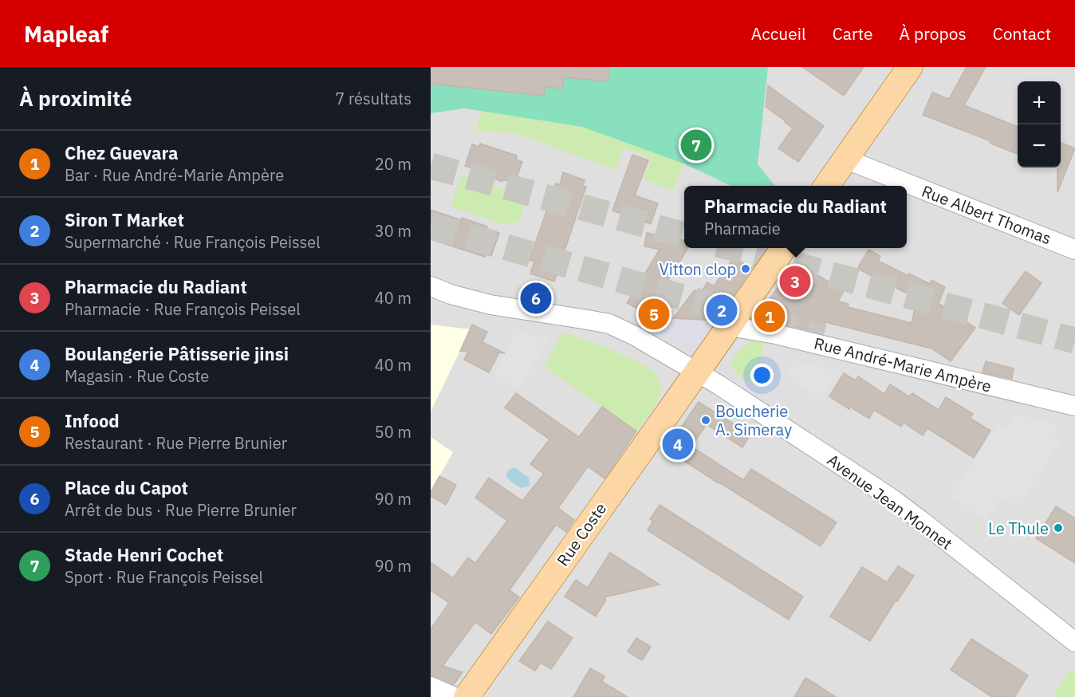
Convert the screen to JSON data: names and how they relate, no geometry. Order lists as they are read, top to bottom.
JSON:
{
  "streets": {
    "main road": ["Rue Coste"],
    "street": ["Rue Albert Thomas", "Rue André-Marie Ampère", "Avenue Jean Monnet"]
  },
  "crossings": [
    ["Rue André-Marie Ampère", "Rue Coste"],
    ["Avenue Jean Monnet", "Rue Coste"]
  ],
  "places": ["Vitton clop", "Boucherie A. Simeray", "Le Thule"],
  "page": {
    "header": "Mapleaf",
    "nav": [
      "Accueil",
      "Carte",
      "À propos",
      "Contact"
    ],
    "heading": ["À proximité", "7 résultats"],
    "map_buttons": ["+", "−"],
    "pins": [
      "7",
      "3",
      "6",
      "2",
      "5",
      "1",
      "4"
    ],
    "list": [
      {
        "mark": "1",
        "name": "Chez Guevara",
        "note": "Bar · Rue André-Marie Ampère",
        "value": "20 m"
      },
      {
        "mark": "2",
        "name": "Siron T Market",
        "note": "Supermarché · Rue François Peissel",
        "value": "30 m"
      },
      {
        "mark": "3",
        "name": "Pharmacie du Radiant",
        "note": "Pharmacie · Rue François Peissel",
        "value": "40 m"
      },
      {
        "mark": "4",
        "name": "Boulangerie Pâtisserie jinsi",
        "note": "Magasin · Rue Coste",
        "value": "40 m"
      },
      {
        "mark": "5",
        "name": "Infood",
        "note": "Restaurant · Rue Pierre Brunier",
        "value": "50 m"
      },
      {
        "mark": "6",
        "name": "Place du Capot",
        "note": "Arrêt de bus · Rue Pierre Brunier",
        "value": "90 m"
      },
      {
        "mark": "7",
        "name": "Stade Henri Cochet",
        "note": "Sport · Rue François Peissel",
        "value": "90 m"
      }
    ],
    "popup": ["Pharmacie du Radiant", "Pharmacie"]
  }
}
